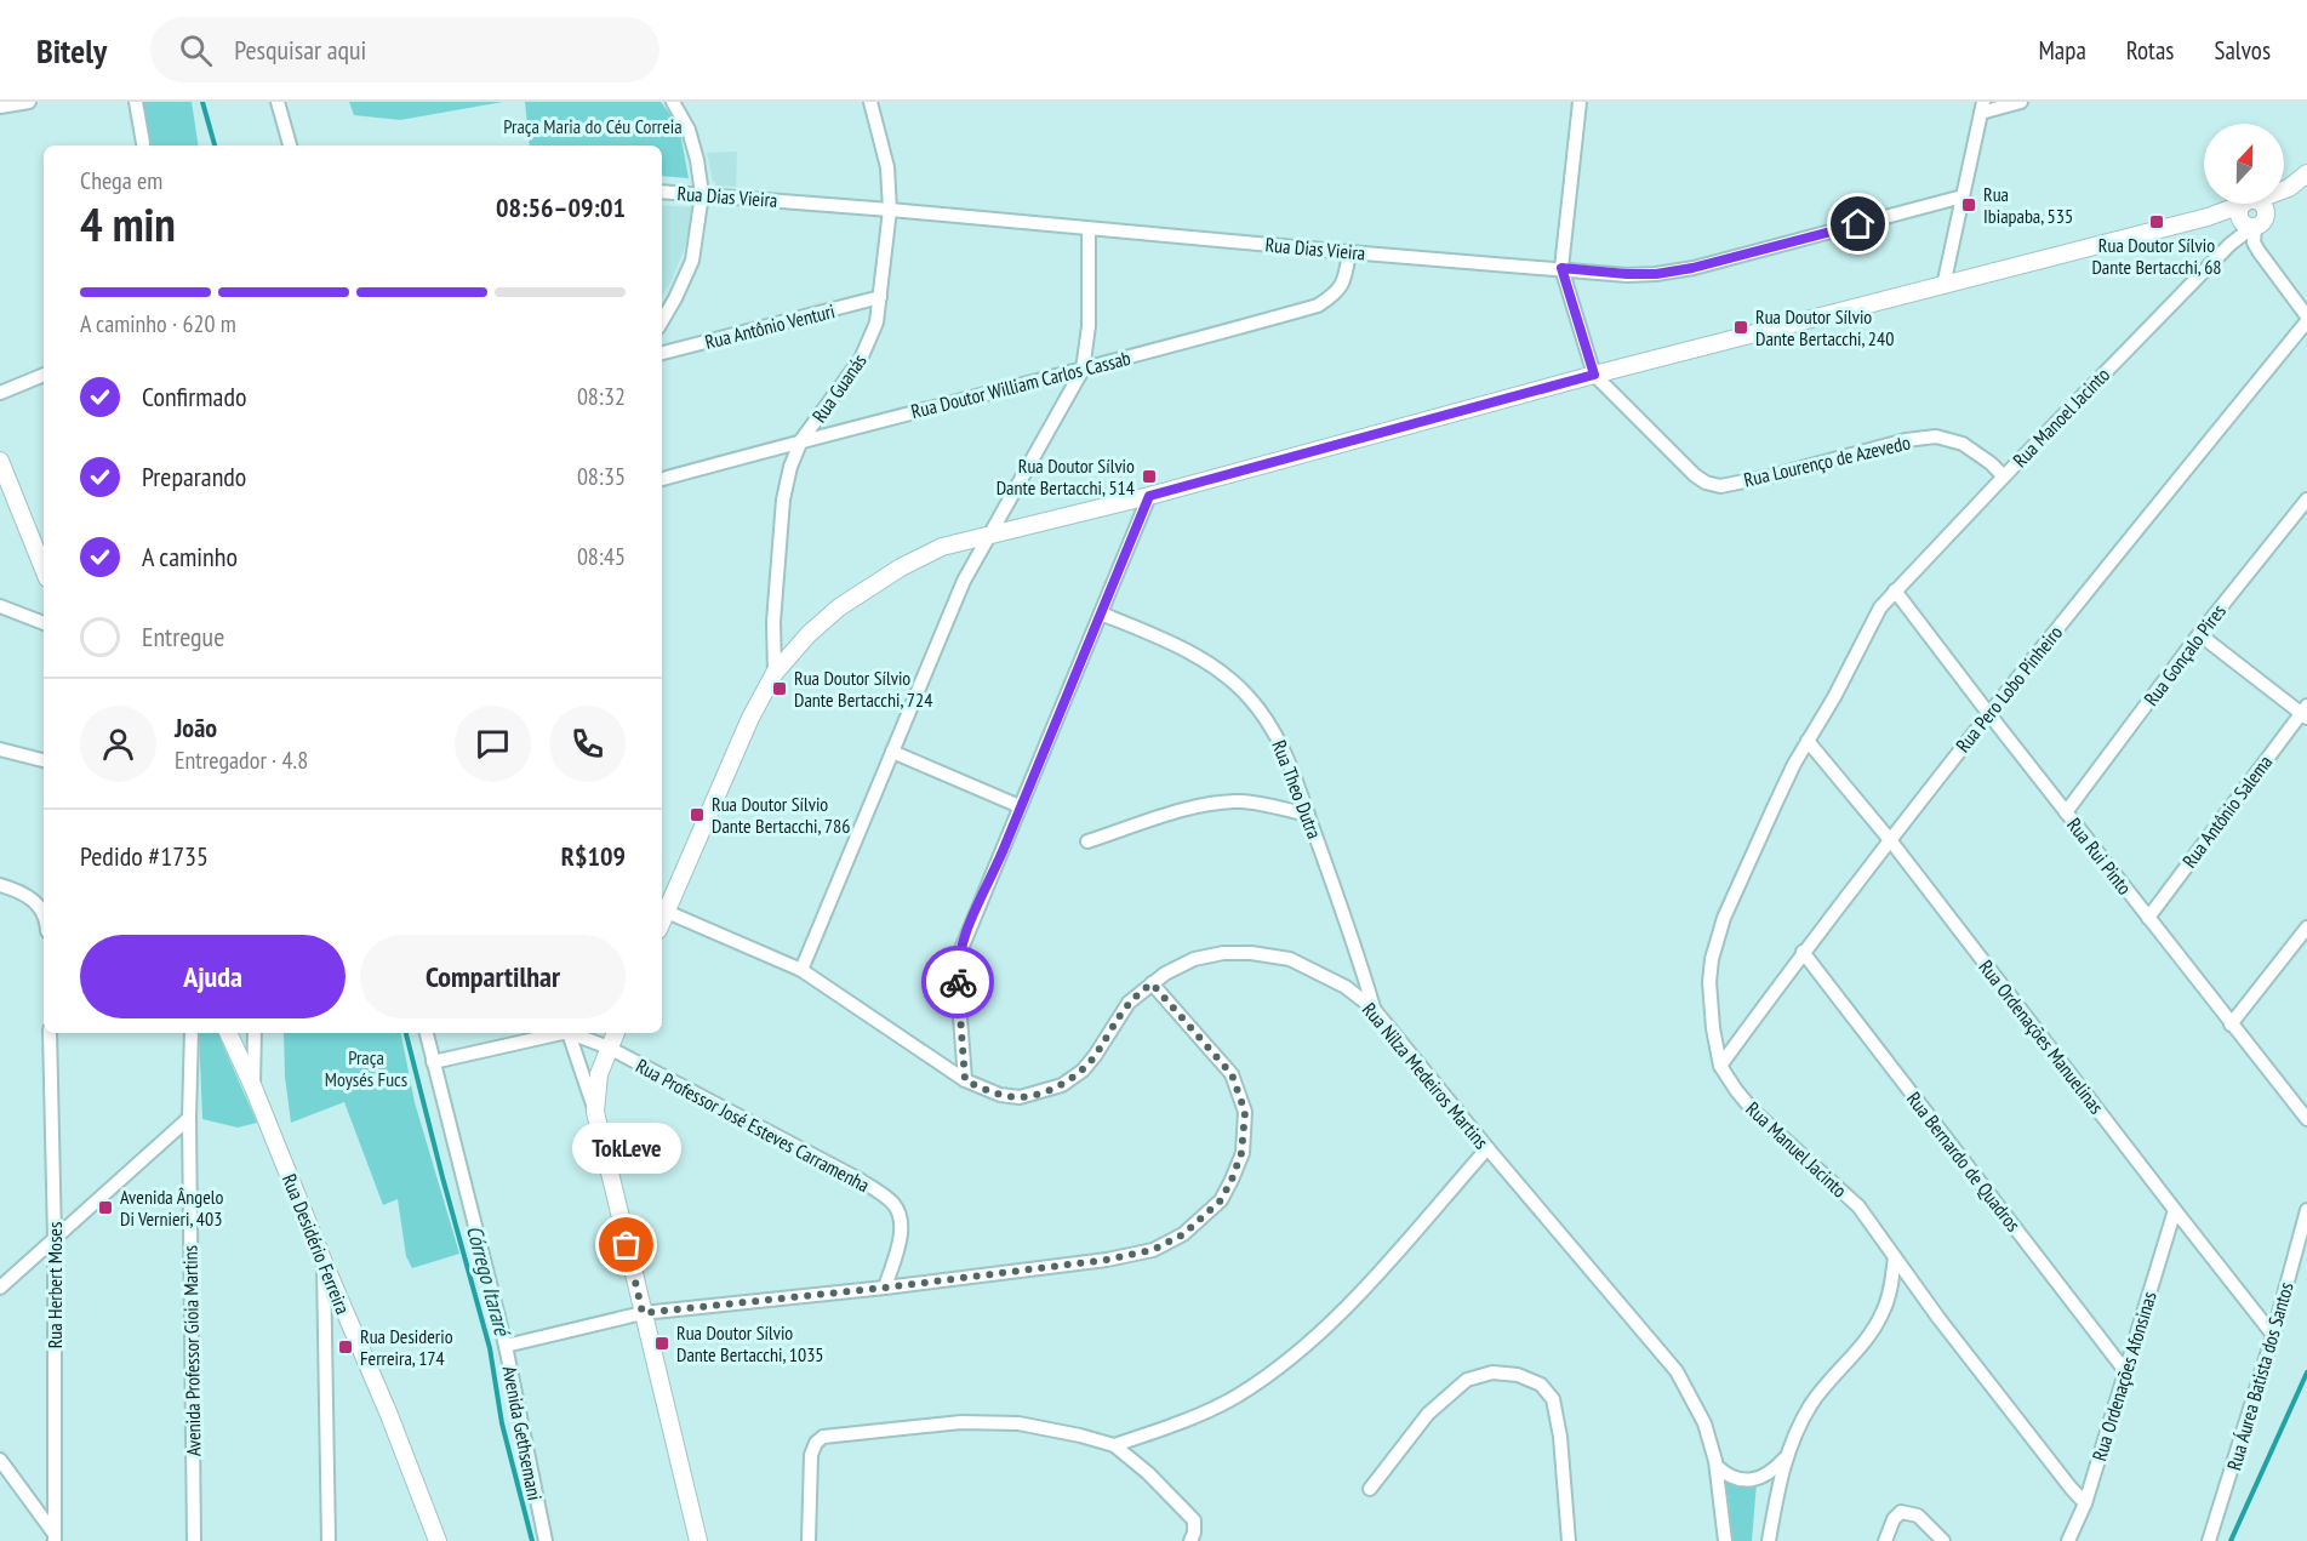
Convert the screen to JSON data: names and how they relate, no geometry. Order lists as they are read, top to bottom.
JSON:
{
  "streets": {
    "street": [
      "Rua Dias Vieira",
      "Rua Antônio Venturi",
      "Rua Doutor William Carlos Cassab",
      "Rua Guanás",
      "Rua Manoel Jacinto",
      "Rua Lourenço de Azevedo",
      "Rua Gonçalo Pires",
      "Rua Pero Lobo Pinheiro",
      "Rua Theo Dutra",
      "Rua Antônio Salema",
      "Rua Rui Pinto",
      "Rua Ordenações Manuelinas",
      "Rua Nilza Medeiros Martins",
      "Rua Professor José Esteves Carramenha",
      "Rua Manuel Jacinto",
      "Rua Bernardo de Quadros",
      "Rua Desidério Ferreira",
      "Rua Herbert Moses",
      "Avenida Professor Gioia Martins",
      "Rua Ordenações Afonsinas",
      "Rua Áurea Batista dos Santos",
      "Avenida Gethsemani"
    ]
  },
  "crossings": [
    ["Rua Dias Vieira", "Rua Doutor William Carlos Cassab"],
    ["Rua Dias Vieira", "Rua Guanás"],
    ["Rua Antônio Venturi", "Rua Guanás"],
    ["Rua Doutor William Carlos Cassab", "Rua Guanás"],
    ["Rua Manoel Jacinto", "Rua Lourenço de Azevedo"],
    ["Rua Manoel Jacinto", "Rua Rui Pinto"],
    ["Rua Manoel Jacinto", "Rua Manuel Jacinto"],
    ["Rua Gonçalo Pires", "Rua Rui Pinto"],
    ["Rua Pero Lobo Pinheiro", "Rua Rui Pinto"],
    ["Rua Pero Lobo Pinheiro", "Rua Ordenações Manuelinas"],
    ["Rua Pero Lobo Pinheiro", "Rua Manuel Jacinto"],
    ["Rua Pero Lobo Pinheiro", "Rua Bernardo de Quadros"],
    ["Rua Theo Dutra", "Rua Nilza Medeiros Martins"],
    ["Rua Antônio Salema", "Rua Rui Pinto"],
    ["Rua Rui Pinto", "Rua Manuel Jacinto"],
    ["Rua Ordenações Manuelinas", "Rua Manuel Jacinto"],
    ["Rua Ordenações Manuelinas", "Rua Ordenações Afonsinas"],
    ["Rua Ordenações Manuelinas", "Rua Áurea Batista dos Santos"],
    ["Rua Manuel Jacinto", "Rua Ordenações Afonsinas"],
    ["Rua Bernardo de Quadros", "Rua Ordenações Afonsinas"]
  ],
  "water": ["Córrego Itararé"],
  "parks": ["Praça Maria do Céu Correia", "Praça Moysés Fucs"],
  "places": {
    "transit": [
      "Rua Ibiapaba, 535",
      "Rua Doutor Sílvio Dante Bertacchi, 68",
      "Rua Doutor Sílvio Dante Bertacchi, 240",
      "Rua Doutor Sílvio Dante Bertacchi, 514",
      "Rua Doutor Sílvio Dante Bertacchi, 724",
      "Rua Doutor Sílvio Dante Bertacchi, 786",
      "Avenida Ângelo Di Vernieri, 403",
      "Rua Doutor Sílvio Dante Bertacchi, 1035",
      "Rua Desiderio Ferreira, 174"
    ],
    "other": ["TokLeve"]
  },
  "north": "top",
  "page": {
    "header": "Bitely",
    "search": "Pesquisar aqui",
    "nav": ["Mapa", "Rotas", "Salvos"],
    "heading": ["4 min", "Chega em", "08:56–09:01"],
    "panel": [
      "João",
      "Entregador · 4.8",
      "Pedido #1735",
      "R$109"
    ],
    "bar": "A caminho · 620 m",
    "list": [
      ["Confirmado", "08:32"],
      ["Preparando", "08:35"],
      ["A caminho", "08:45"],
      "Entregue"
    ],
    "buttons": ["Ajuda", "Compartilhar"],
    "bubble": "TokLeve"
  }
}
